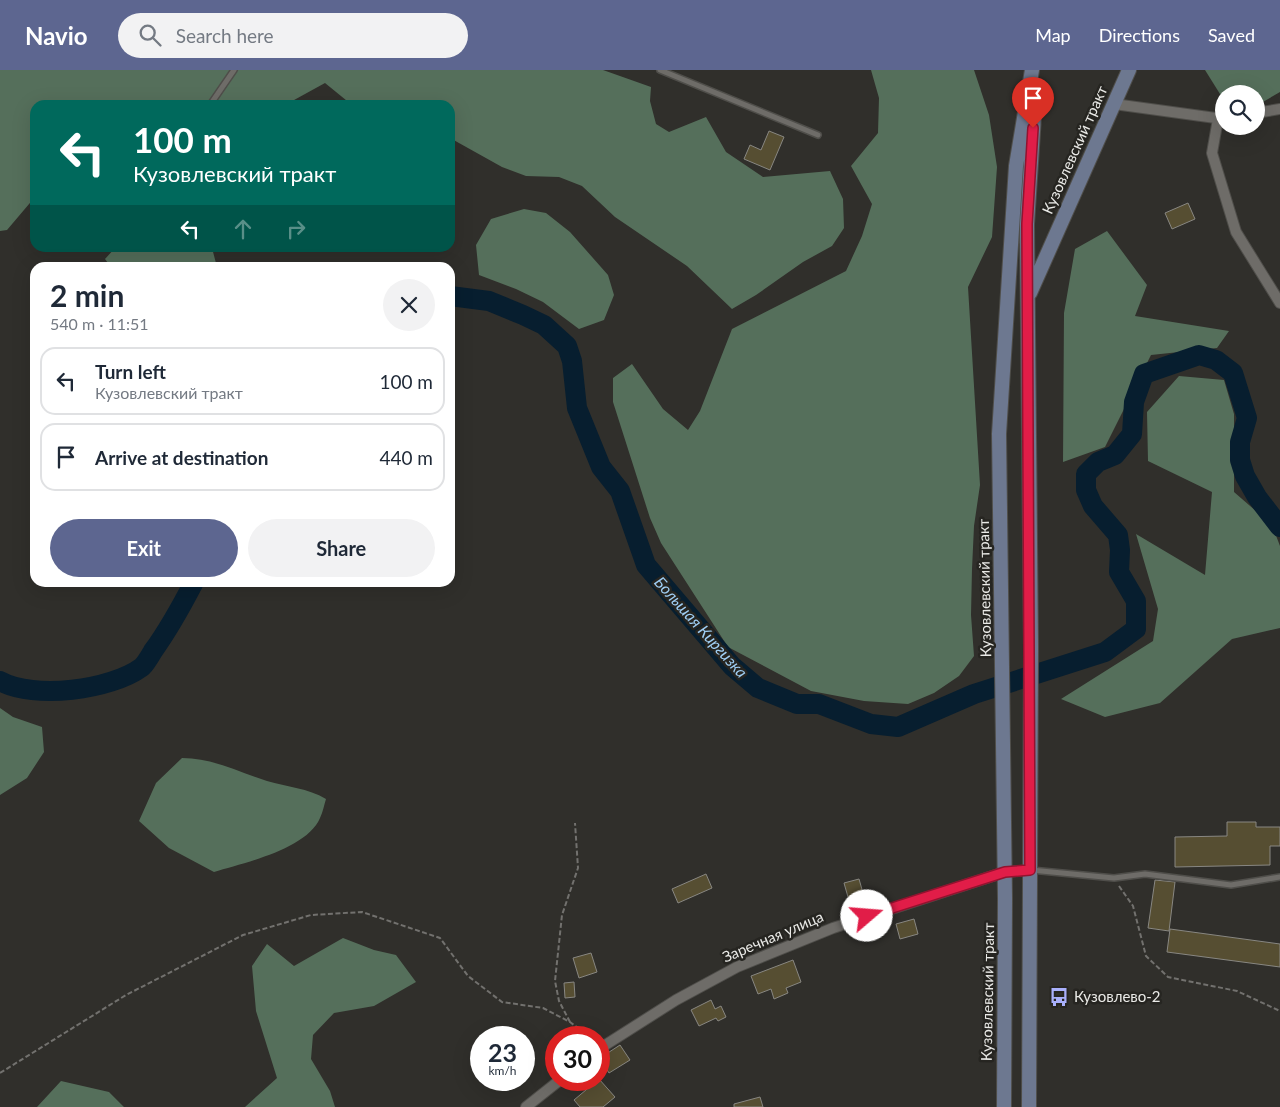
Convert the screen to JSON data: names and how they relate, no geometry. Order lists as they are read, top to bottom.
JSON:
{
  "streets": {
    "main road": ["Кузовлевский тракт"],
    "street": ["Заречная улица"]
  },
  "crossings": [
    ["Кузовлевский тракт", "Заречная улица"]
  ],
  "water": ["Большая Киргизка"],
  "places": {
    "bus stop": ["Кузовлево-2"]
  },
  "page": {
    "header": "Navio",
    "search": "Search here",
    "nav": ["Map", "Directions", "Saved"],
    "turn": ["100 m", "Кузовлевский тракт"],
    "heading": ["2 min", "540 m · 11:51"],
    "list": [
      {
        "name": "Turn left",
        "note": "Кузовлевский тракт",
        "value": "100 m"
      },
      {
        "name": "Arrive at destination",
        "value": "440 m"
      }
    ],
    "buttons": ["Exit", "Share"],
    "speed": "23 km/h",
    "limit": "30"
  }
}
